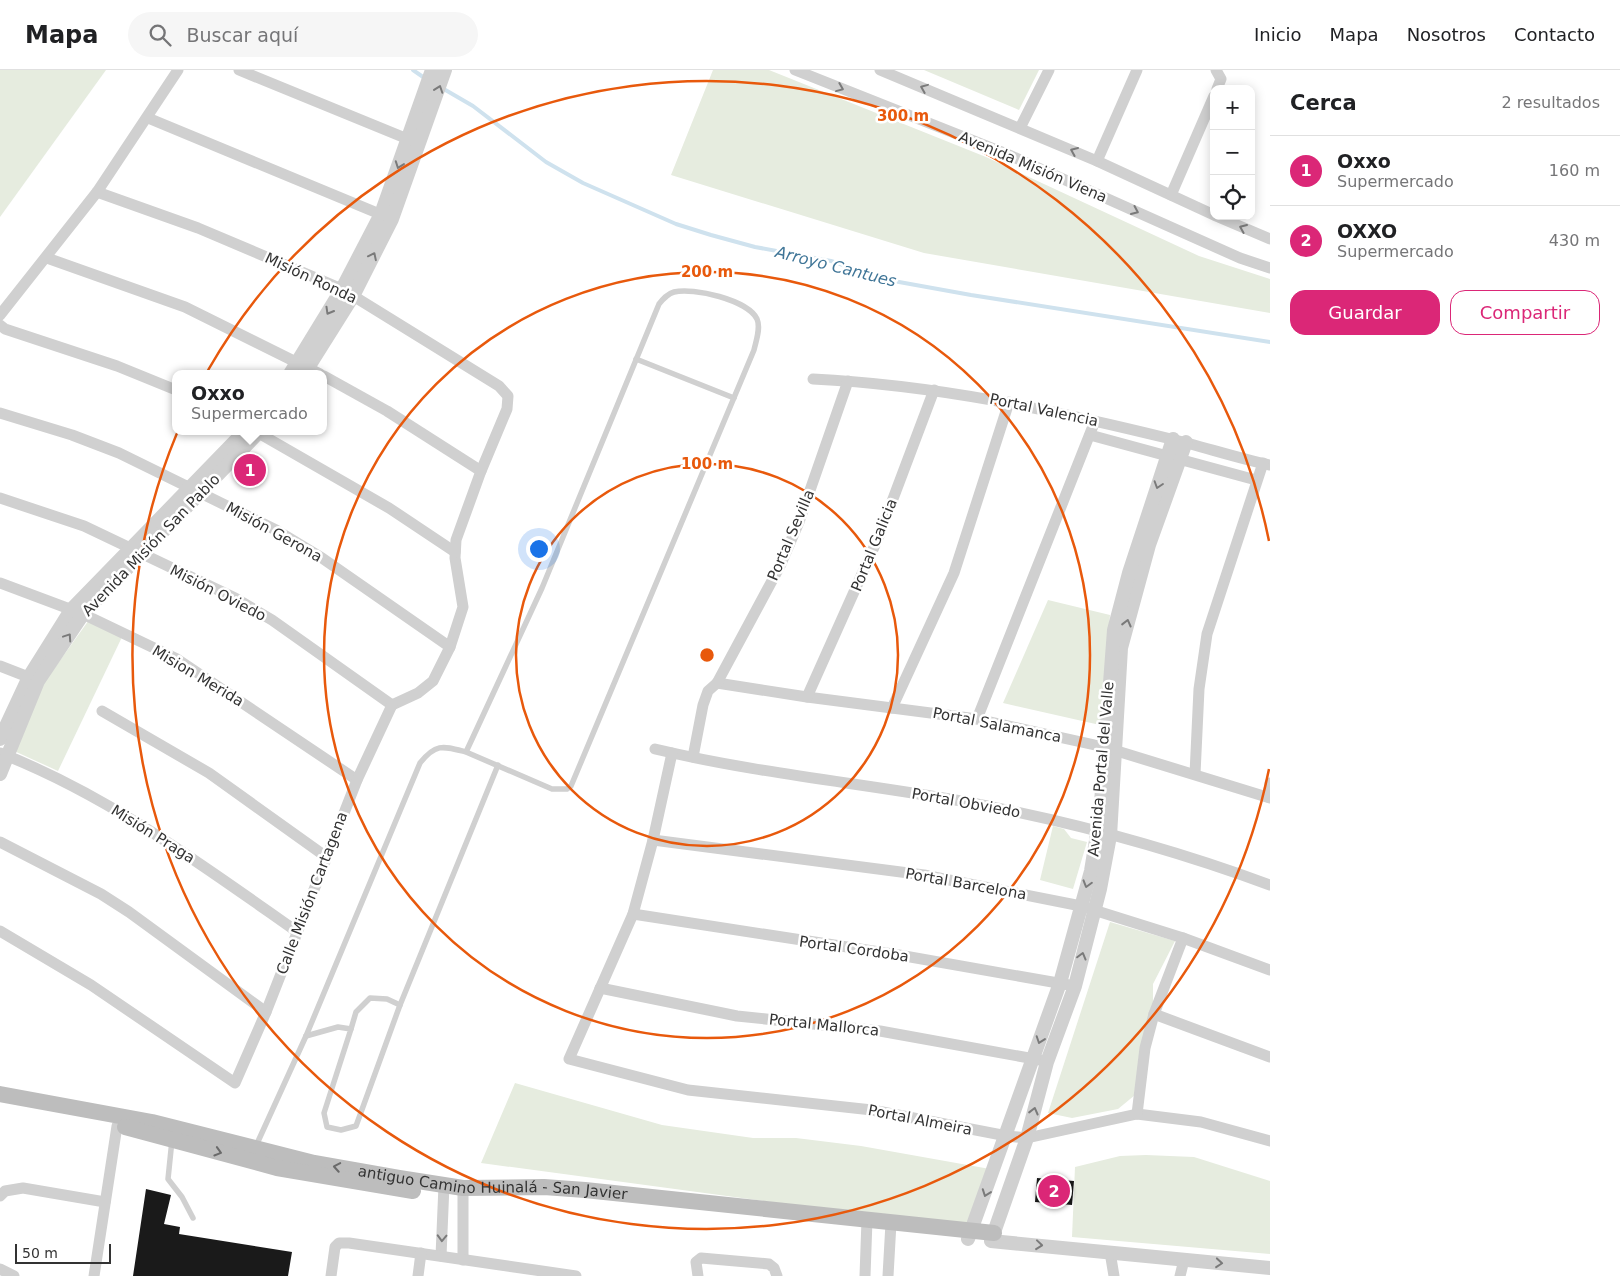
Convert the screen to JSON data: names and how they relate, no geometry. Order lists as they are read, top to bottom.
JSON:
{
  "streets": {
    "street": [
      "Avenida Misión Viena",
      "Misión Ronda",
      "Portal Valencia",
      "Misión Gerona",
      "Portal Sevilla",
      "Avenida Misión San Pablo",
      "Portal Galicia",
      "Misión Oviedo",
      "Mision Merida",
      "Portal Salamanca",
      "Avenida Portal del Valle",
      "Portal Obviedo",
      "Misión Praga",
      "Portal Barcelona",
      "Calle Misión Cartagena",
      "Portal Cordoba",
      "Portal Mallorca",
      "Portal Almeira"
    ]
  },
  "crossings": [
    ["Portal Valencia", "Portal Sevilla"],
    ["Portal Valencia", "Portal Galicia"],
    ["Portal Valencia", "Avenida Portal del Valle"],
    ["Misión Gerona", "Avenida Misión San Pablo"],
    ["Portal Sevilla", "Portal Salamanca"],
    ["Portal Sevilla", "Portal Obviedo"],
    ["Avenida Misión San Pablo", "Misión Oviedo"],
    ["Avenida Misión San Pablo", "Mision Merida"],
    ["Avenida Misión San Pablo", "Misión Praga"],
    ["Portal Galicia", "Portal Salamanca"],
    ["Misión Oviedo", "Calle Misión Cartagena"],
    ["Mision Merida", "Calle Misión Cartagena"],
    ["Portal Salamanca", "Avenida Portal del Valle"],
    ["Avenida Portal del Valle", "Portal Obviedo"],
    ["Avenida Portal del Valle", "Portal Barcelona"],
    ["Avenida Portal del Valle", "Portal Cordoba"],
    ["Avenida Portal del Valle", "Portal Mallorca"],
    ["Avenida Portal del Valle", "Portal Almeira"],
    ["Misión Praga", "Calle Misión Cartagena"],
    ["Portal Mallorca", "Portal Almeira"]
  ],
  "water": ["Arroyo Cantues"],
  "scale_bar": "50 m",
  "page": {
    "header": "Mapa",
    "search": "Buscar aquí",
    "nav": [
      "Inicio",
      "Mapa",
      "Nosotros",
      "Contacto"
    ],
    "heading": ["Cerca", "2 resultados"],
    "map_buttons": ["+", "−"],
    "list": [
      {
        "mark": "1",
        "name": "Oxxo",
        "note": "Supermercado",
        "value": "160 m"
      },
      {
        "mark": "2",
        "name": "OXXO",
        "note": "Supermercado",
        "value": "430 m"
      }
    ],
    "buttons": ["Guardar", "Compartir"],
    "popup": ["Oxxo", "Supermercado"],
    "pins": ["1", "2"],
    "scale": "50 m"
  },
  "rings": ["300 m", "200 m", "100 m"]
}
